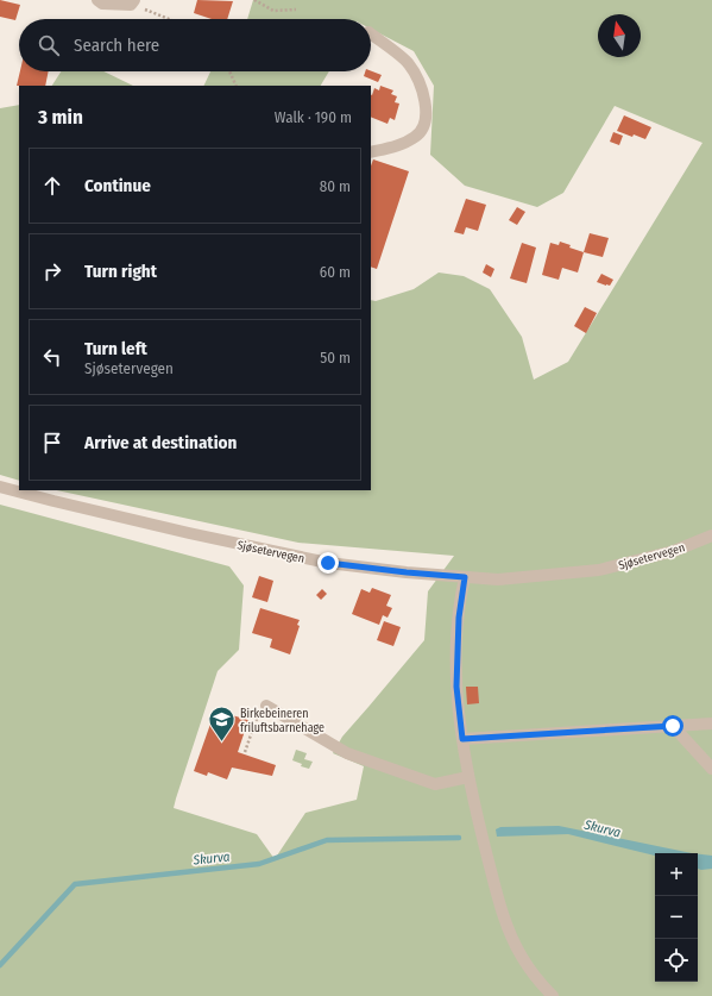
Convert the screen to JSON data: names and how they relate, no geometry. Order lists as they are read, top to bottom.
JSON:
{
  "streets": {
    "street": ["Sjøsetervegen"]
  },
  "water": ["Skurva"],
  "places": {
    "school or university": ["Birkebeineren friluftsbarnehage"]
  },
  "north": "top",
  "page": {
    "search": "Search here",
    "heading": ["3 min", "Walk · 190 m"],
    "list": [
      ["Continue", "80 m"],
      ["Turn right", "60 m"],
      ["Turn left", "Sjøsetervegen", "50 m"],
      "Arrive at destination"
    ],
    "map_buttons": ["+", "−"]
  }
}
